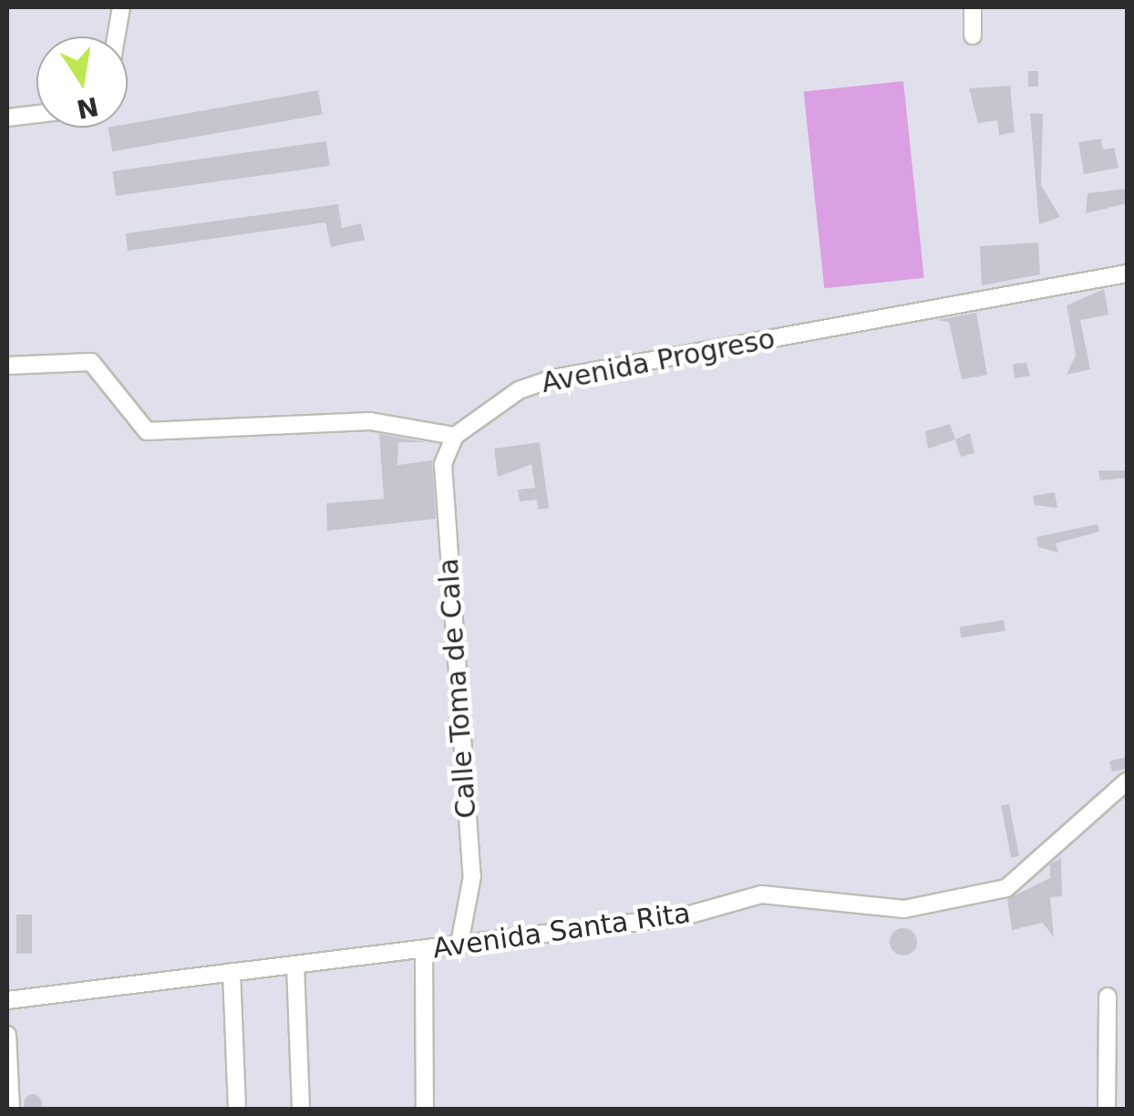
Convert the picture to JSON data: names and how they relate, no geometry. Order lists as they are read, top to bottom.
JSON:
{
  "streets": {
    "street": ["Avenida Progreso", "Calle Toma de Cala", "Avenida Santa Rita"]
  },
  "crossings": [
    ["Avenida Progreso", "Calle Toma de Cala"],
    ["Calle Toma de Cala", "Avenida Santa Rita"]
  ],
  "north": "bottom"
}
